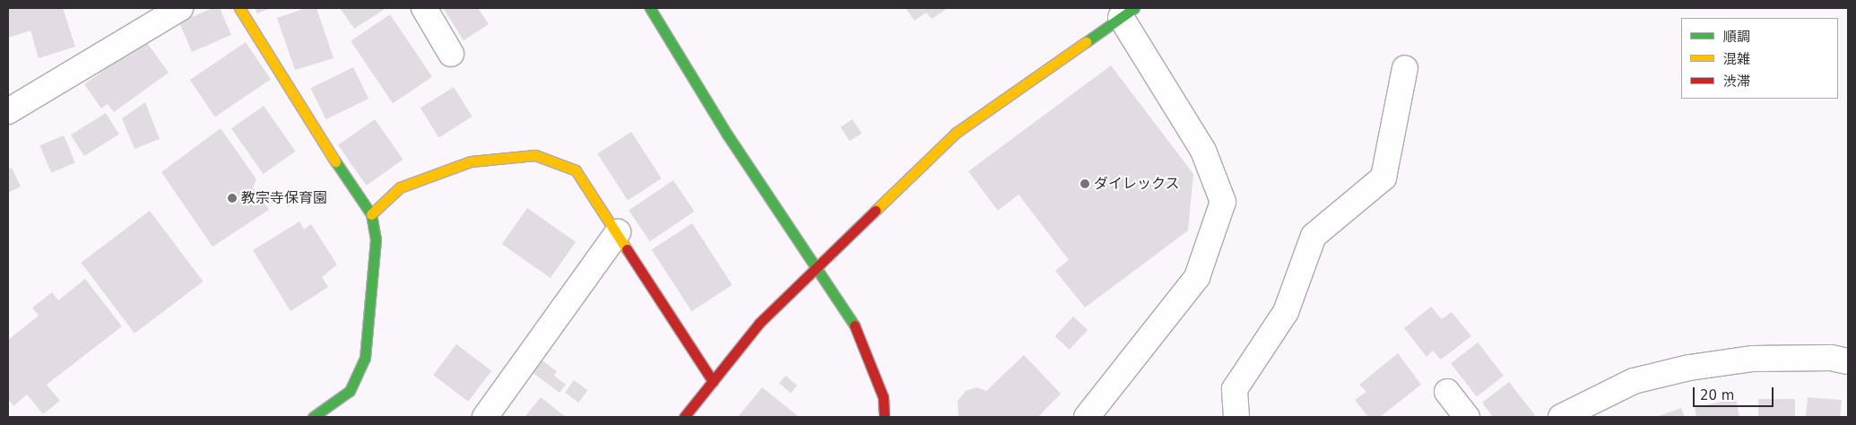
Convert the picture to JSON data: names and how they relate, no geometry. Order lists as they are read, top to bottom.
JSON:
{
  "places": ["ダイレックス", "教宗寺保育園"],
  "legend": ["順調", "混雑", "渋滞"],
  "scale_bar": "20 m"
}
